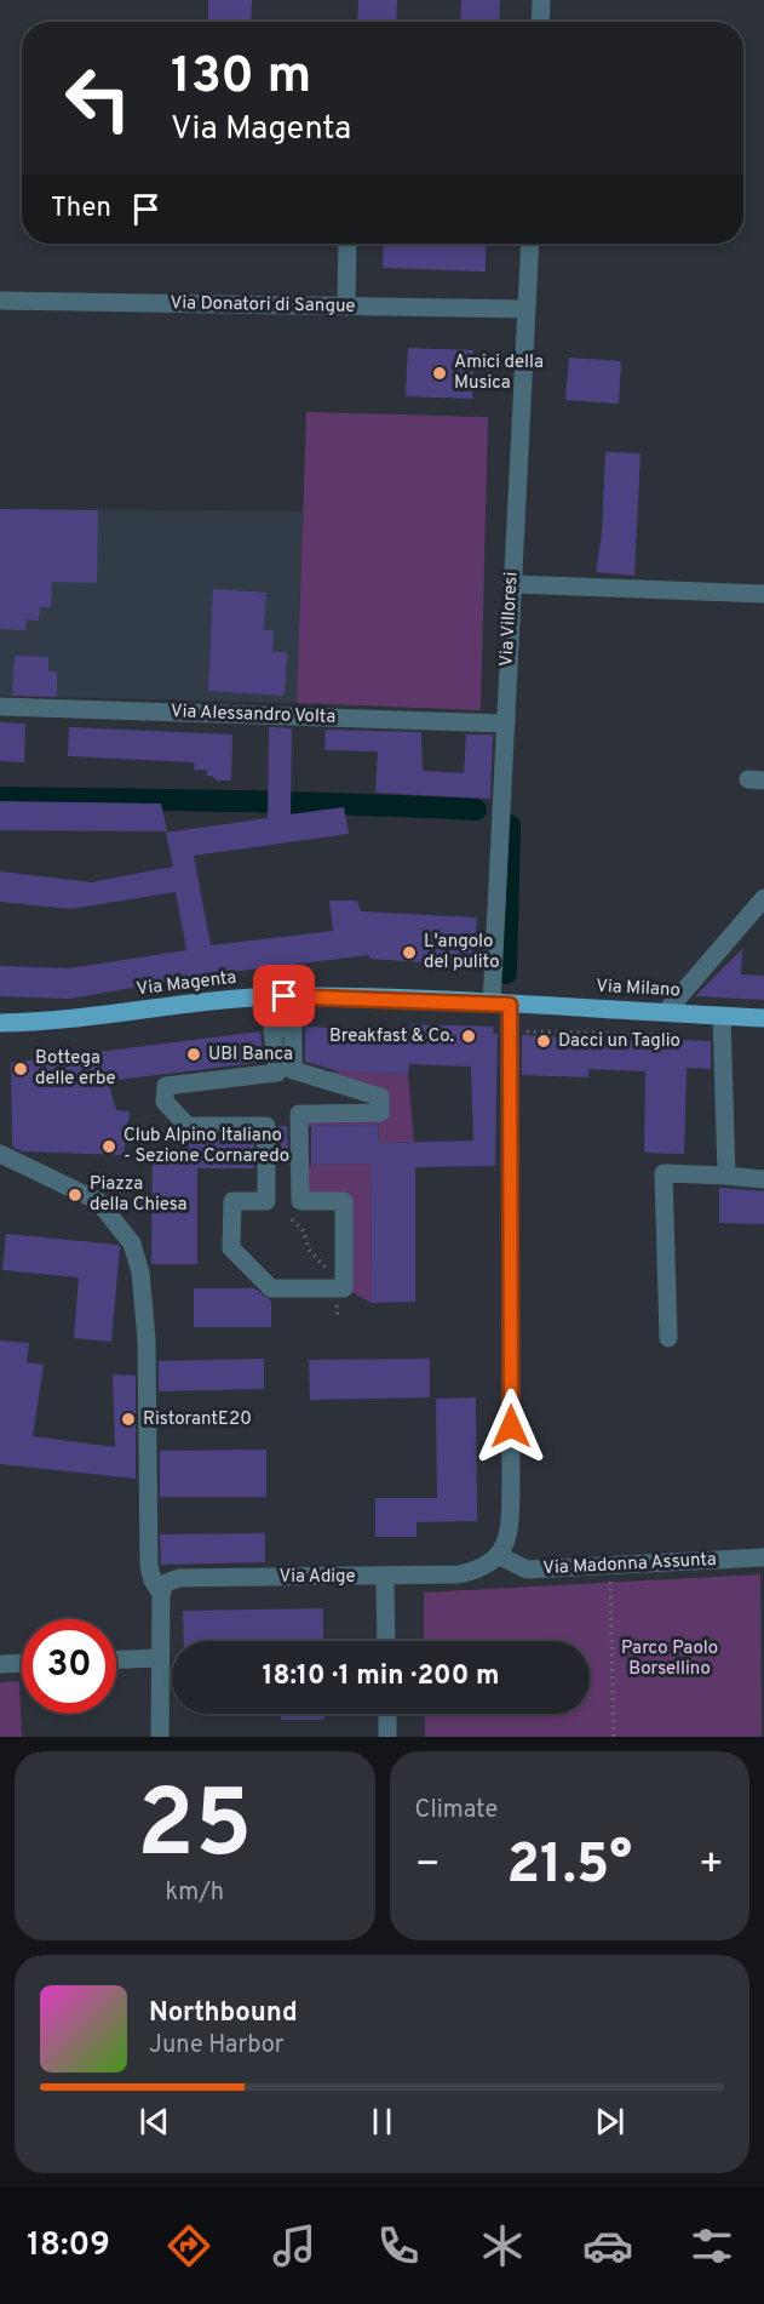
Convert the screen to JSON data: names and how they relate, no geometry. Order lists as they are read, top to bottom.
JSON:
{
  "streets": {
    "main road": ["Via Magenta", "Via Milano"],
    "street": [
      "Via Donatori di Sangue",
      "Via Villoresi",
      "Via Alessandro Volta",
      "Via Madonna Assunta",
      "Via Adige"
    ]
  },
  "crossings": [
    ["Via Donatori di Sangue", "Via Villoresi"],
    ["Via Villoresi", "Via Alessandro Volta"],
    ["Via Villoresi", "Via Magenta"],
    ["Via Villoresi", "Via Milano"],
    ["Via Villoresi", "Via Madonna Assunta"],
    ["Via Villoresi", "Via Adige"],
    ["Via Magenta", "Via Milano"],
    ["Via Madonna Assunta", "Via Adige"]
  ],
  "parks": ["Parco Paolo Borsellino"],
  "places": [
    "Amici della Musica",
    "L'angolo del pulito",
    "Breakfast & Co.",
    "Dacci un Taglio",
    "UBI Banca",
    "Bottega delle erbe",
    "Club Alpino Italiano - Sezione Cornaredo",
    "Piazza della Chiesa",
    "RistorantE20"
  ],
  "page": {
    "turn": ["130 m", "Via Magenta"],
    "then": "Then",
    "limit": "30",
    "trip": "18:10 · 1 min · 200 m",
    "tile": [
      ["25", "km/h"],
      "Climate"
    ],
    "heat": ["−", "21.5°", "+"],
    "song": ["Northbound", "June Harbor"],
    "tabs": "18:09"
  }
}
